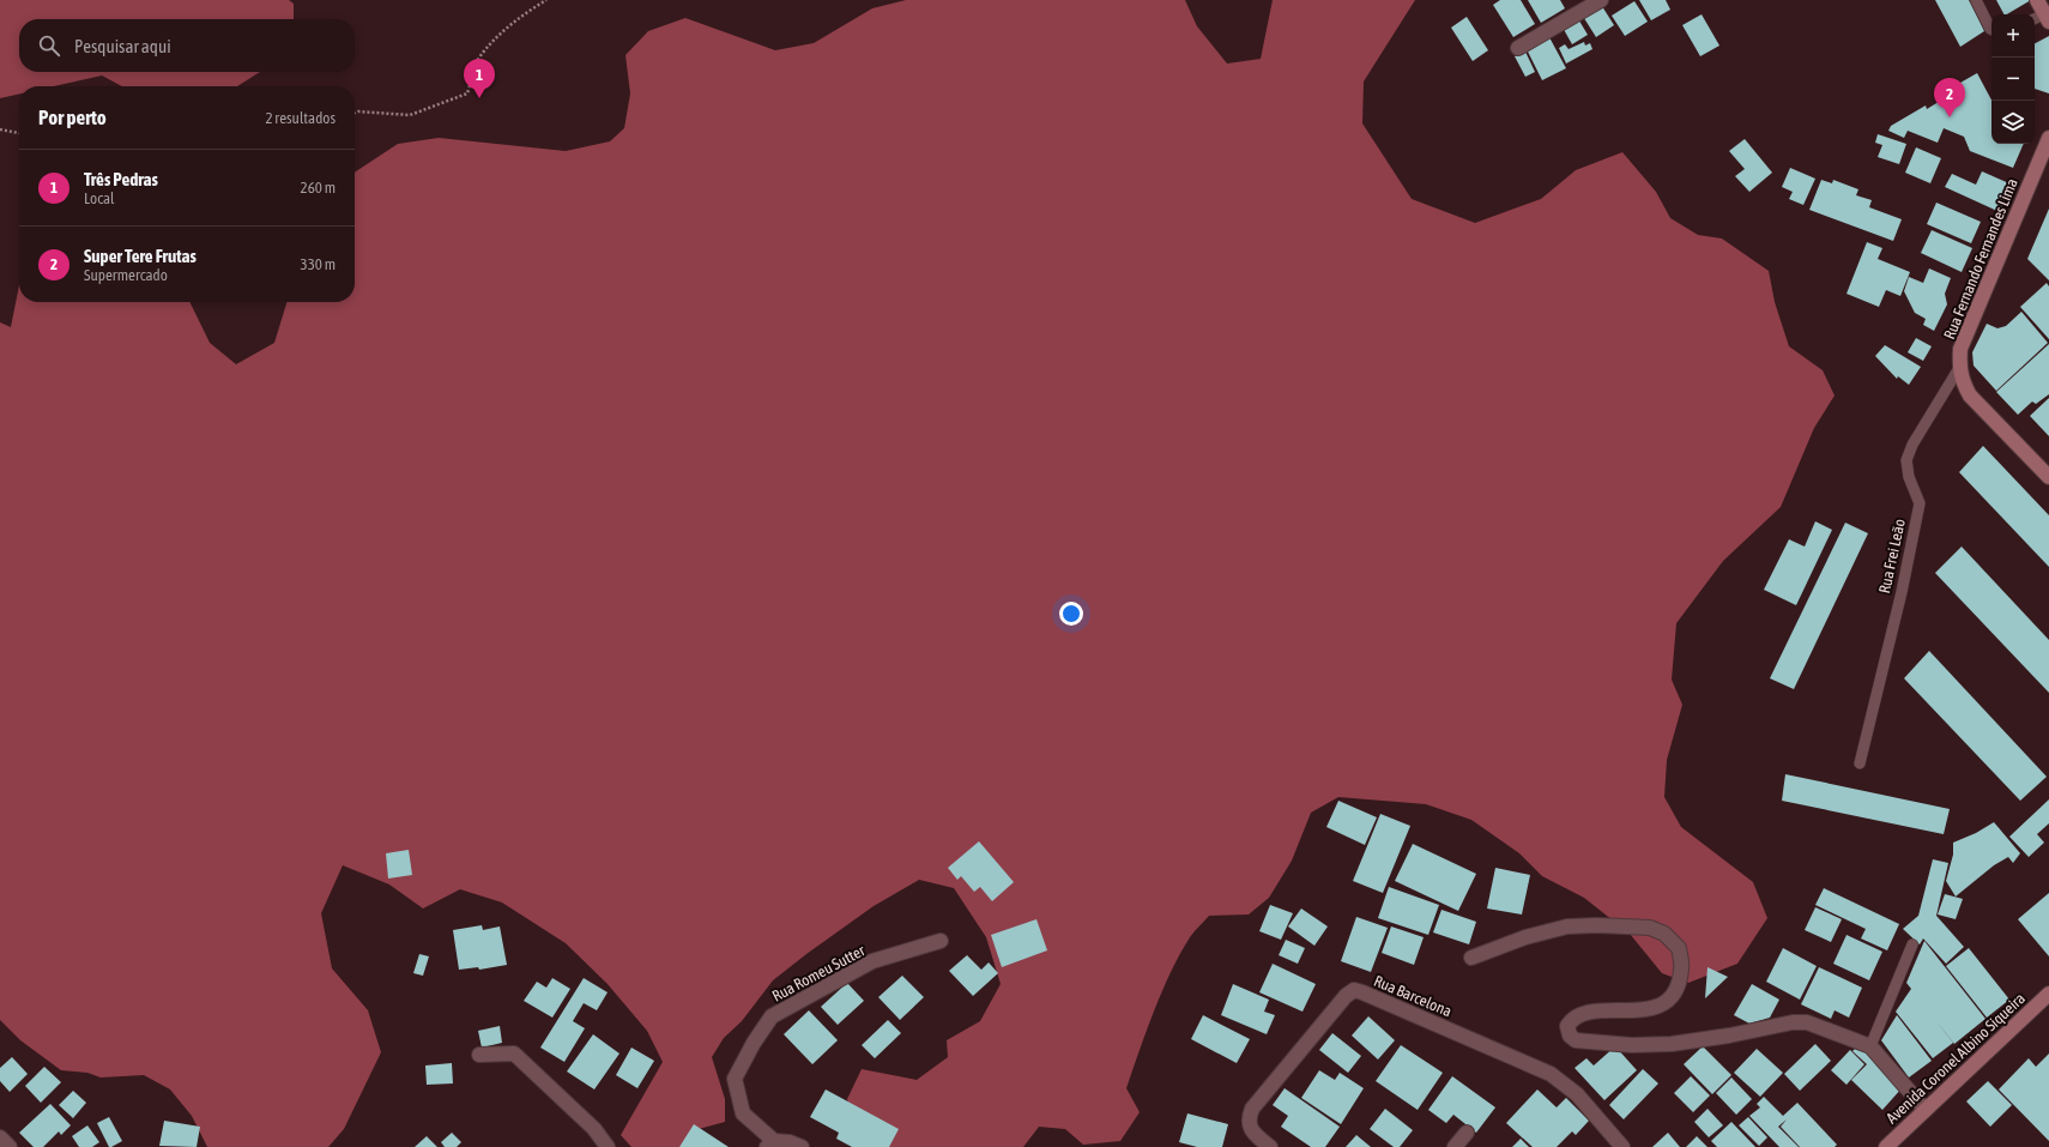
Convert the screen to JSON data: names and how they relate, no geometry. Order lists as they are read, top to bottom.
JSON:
{
  "streets": {
    "main road": ["Rua Fernando Fernandes Lima", "Avenida Coronel Albino Siqueira"],
    "street": ["Rua Romeu Sutter", "Rua Barcelona"],
    "lane": ["Rua Frei Leão"]
  },
  "crossings": [
    ["Rua Fernando Fernandes Lima", "Rua Frei Leão"]
  ],
  "page": {
    "map_buttons": ["+", "−"],
    "search": "Pesquisar aqui",
    "pins": ["1", "2"],
    "heading": ["Por perto", "2 resultados"],
    "list": [
      {
        "mark": "1",
        "name": "Três Pedras",
        "note": "Local",
        "value": "260 m"
      },
      {
        "mark": "2",
        "name": "Super Tere Frutas",
        "note": "Supermercado",
        "value": "330 m"
      }
    ]
  }
}
